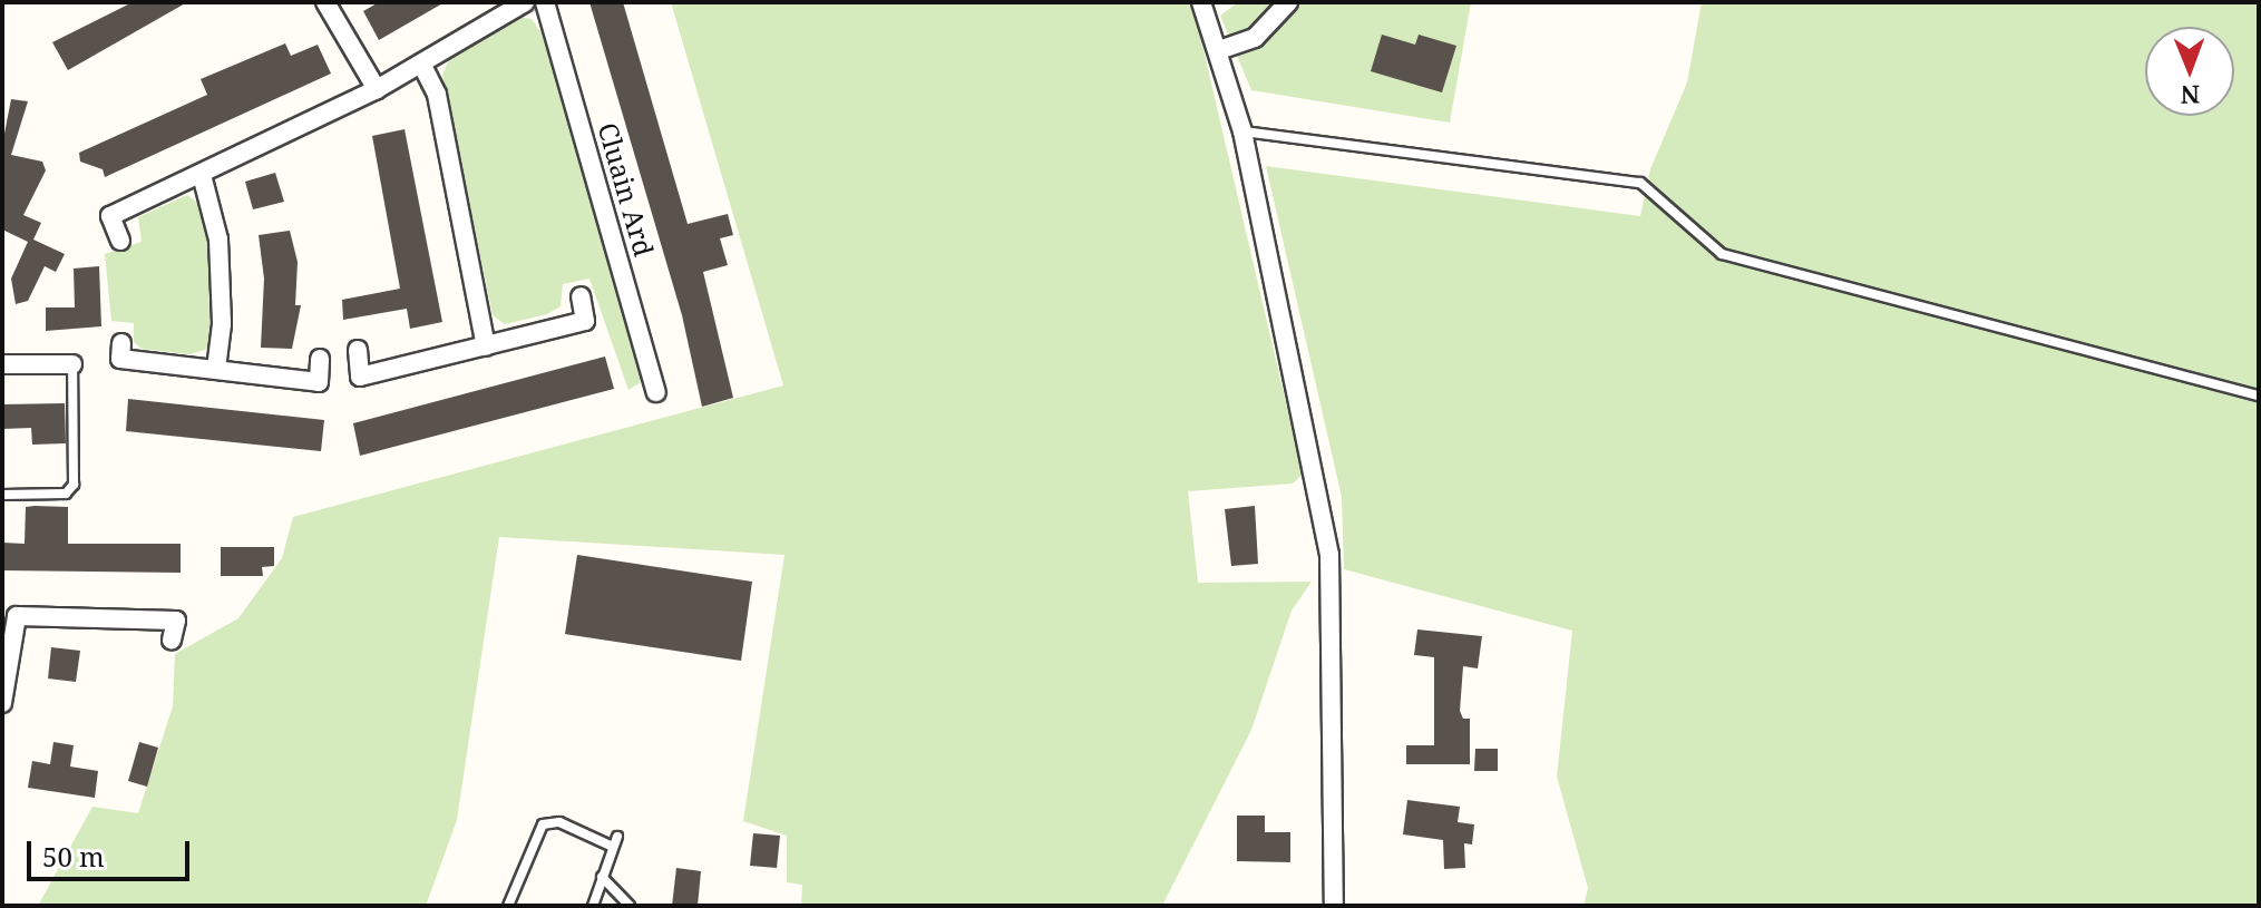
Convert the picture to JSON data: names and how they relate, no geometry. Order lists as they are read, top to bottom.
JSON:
{
  "streets": {
    "street": ["Cluain Ard"]
  },
  "scale_bar": "50 m",
  "north": "bottom"
}
